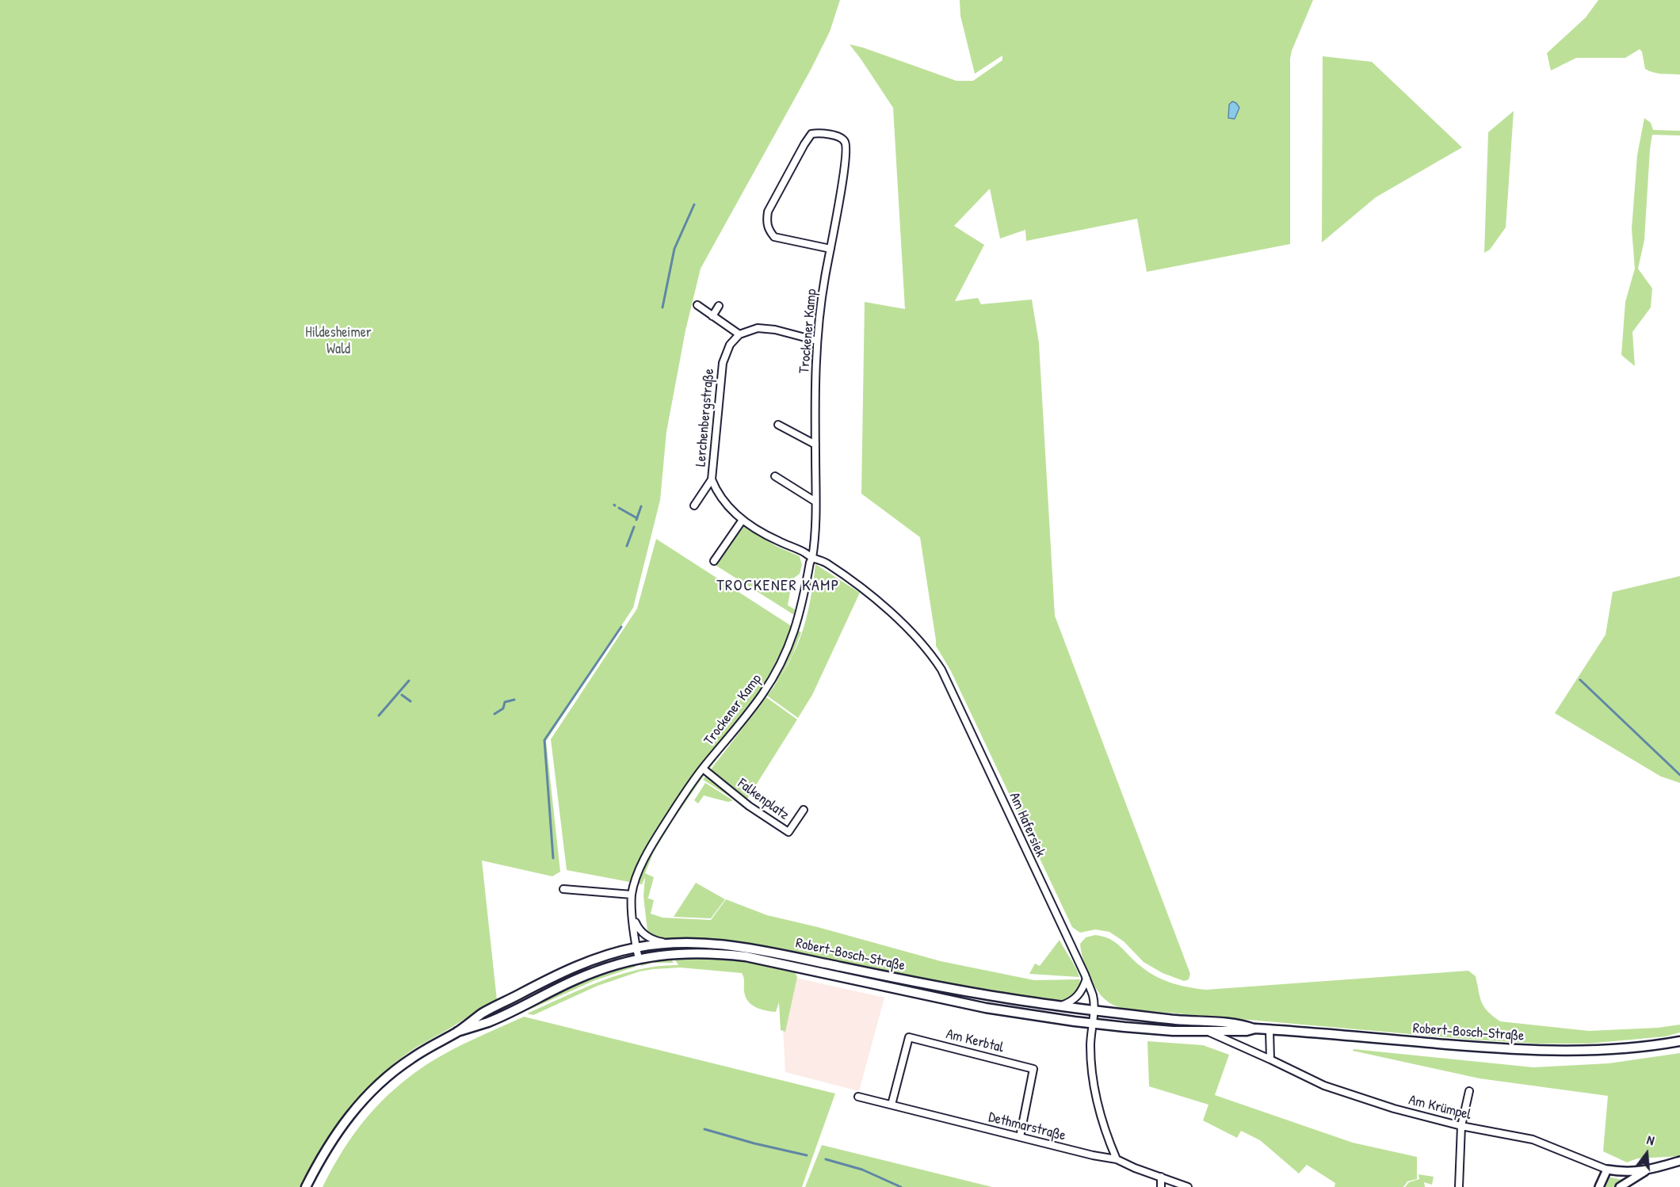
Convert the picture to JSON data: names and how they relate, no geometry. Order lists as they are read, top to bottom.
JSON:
{
  "streets": {
    "main road": ["Robert-Bosch-Straße"],
    "street": [
      "Trockener Kamp",
      "Lerchenbergstraße",
      "Falkenplatz",
      "Am Hafersiek",
      "Am Kerbtal",
      "Am Krümpel",
      "Dethmarstraße"
    ]
  },
  "crossings": [
    ["Trockener Kamp", "Lerchenbergstraße"],
    ["Trockener Kamp", "Falkenplatz"],
    ["Trockener Kamp", "Am Hafersiek"],
    ["Trockener Kamp", "Robert-Bosch-Straße"],
    ["Lerchenbergstraße", "Am Hafersiek"],
    ["Am Hafersiek", "Robert-Bosch-Straße"],
    ["Am Hafersiek", "Dethmarstraße"],
    ["Robert-Bosch-Straße", "Am Krümpel"],
    ["Am Kerbtal", "Dethmarstraße"]
  ],
  "districts": ["TROCKENER KAMP"],
  "parks": ["Hildesheimer Wald"],
  "north": "top"
}
